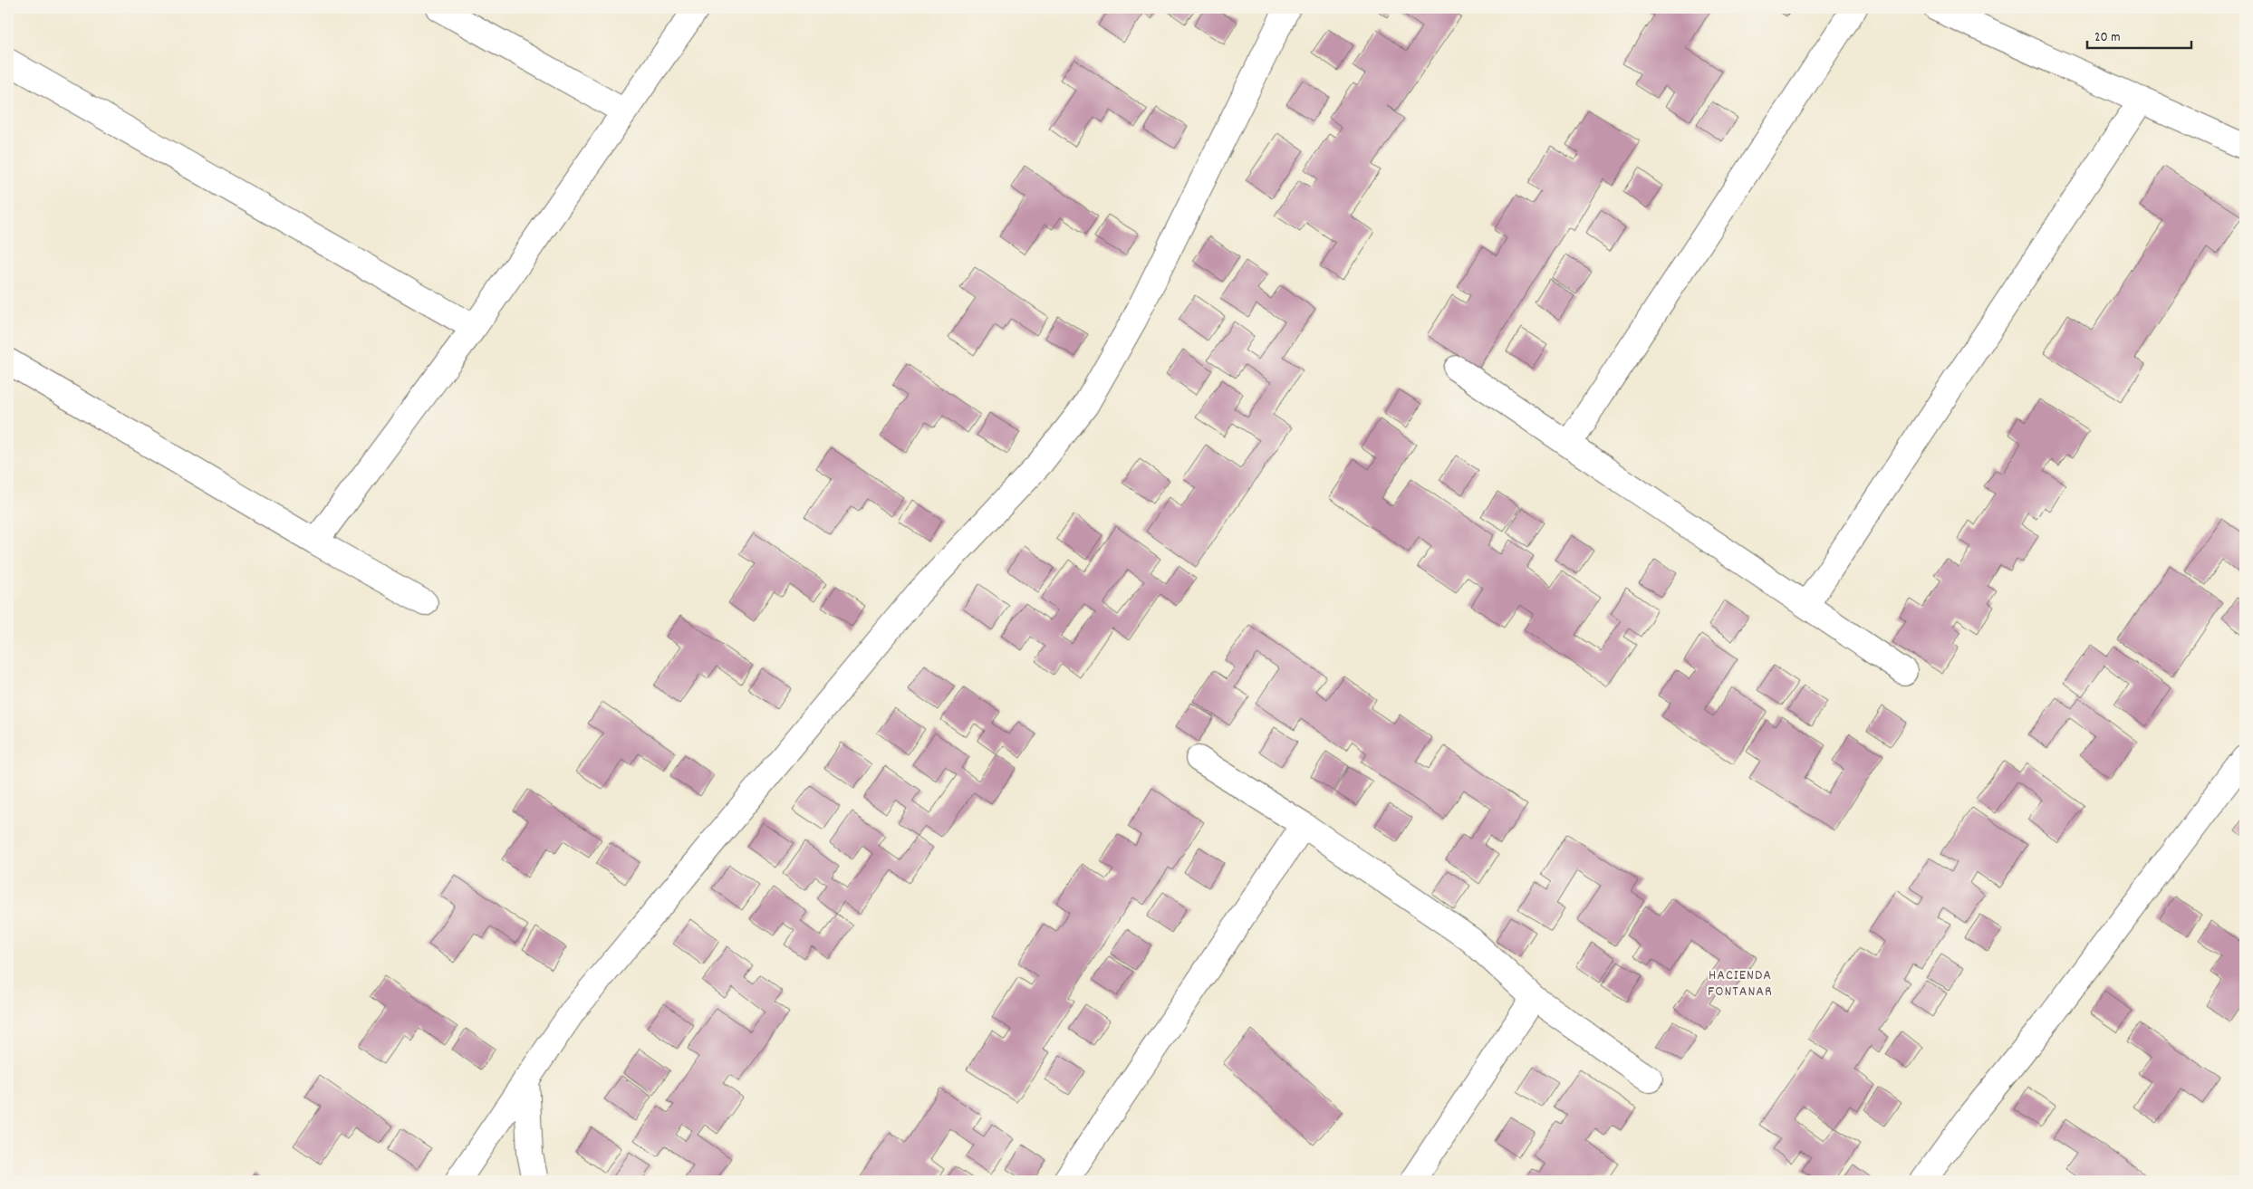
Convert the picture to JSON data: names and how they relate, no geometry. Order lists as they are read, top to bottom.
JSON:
{
  "districts": ["HACIENDA FONTANAR"],
  "scale_bar": "20 m"
}
